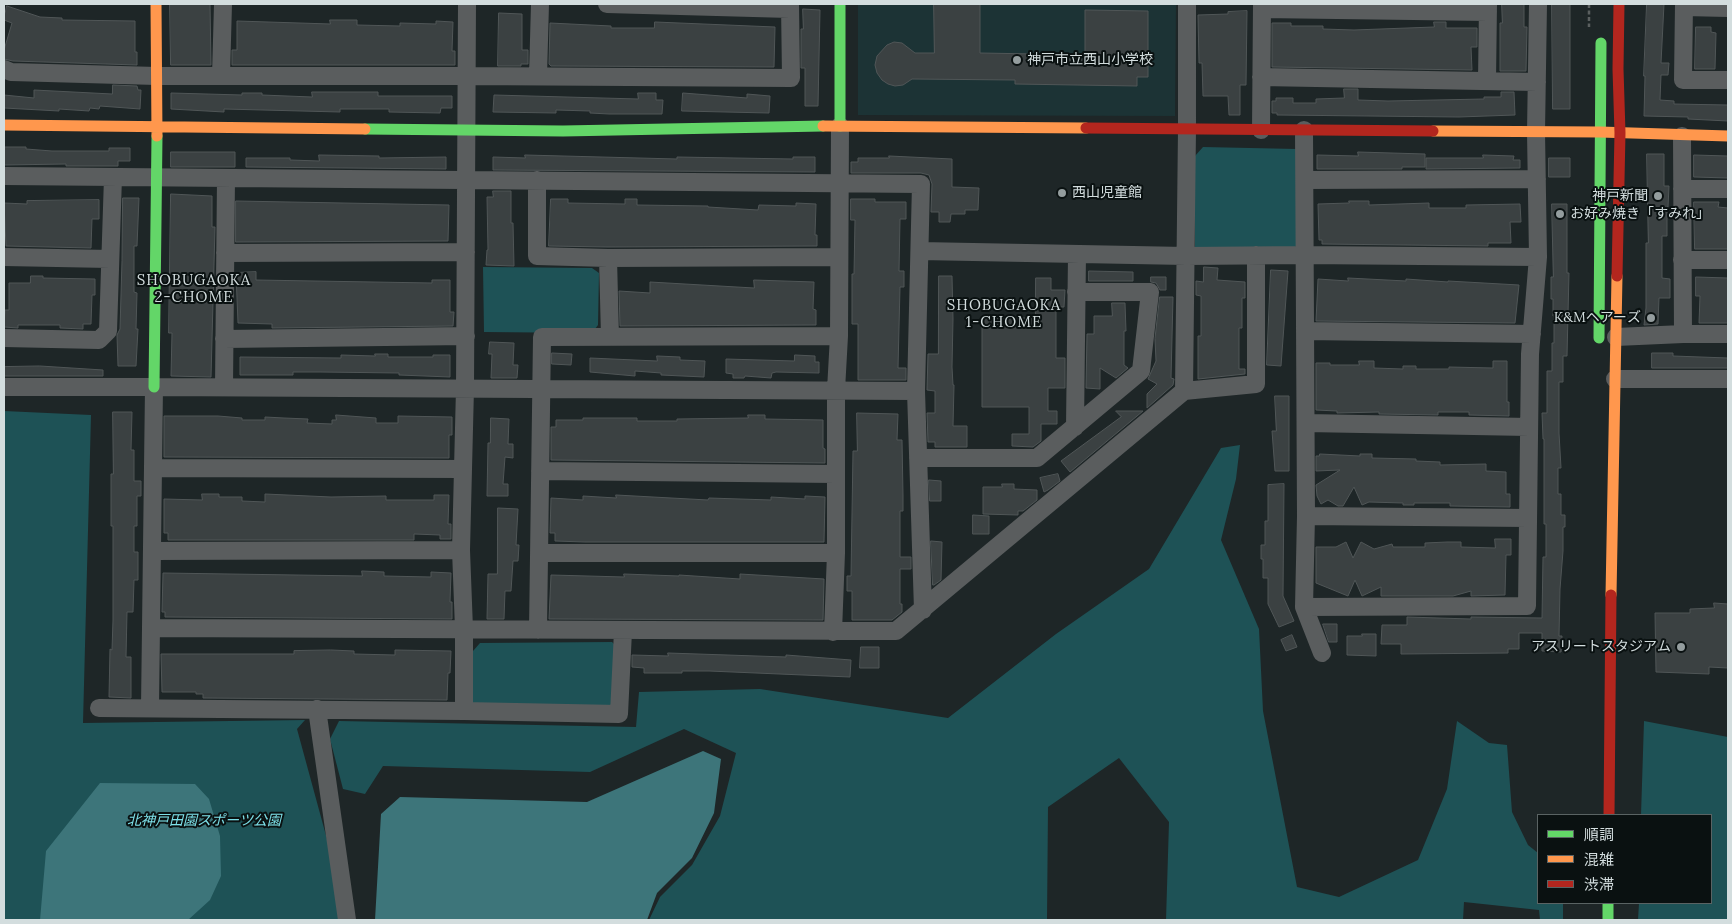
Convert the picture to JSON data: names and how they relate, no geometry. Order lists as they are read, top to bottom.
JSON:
{
  "districts": ["SHOBUGAOKA 2-CHOME", "SHOBUGAOKA 1-CHOME"],
  "parks": ["北神戸田園スポーツ公園"],
  "places": [
    "神戸市立西山小学校",
    "西山児童館",
    "神戸新聞",
    "お好み焼き「すみれ」",
    "K&Mヘアーズ",
    "アスリートスタジアム"
  ],
  "legend": ["順調", "混雑", "渋滞"]
}
